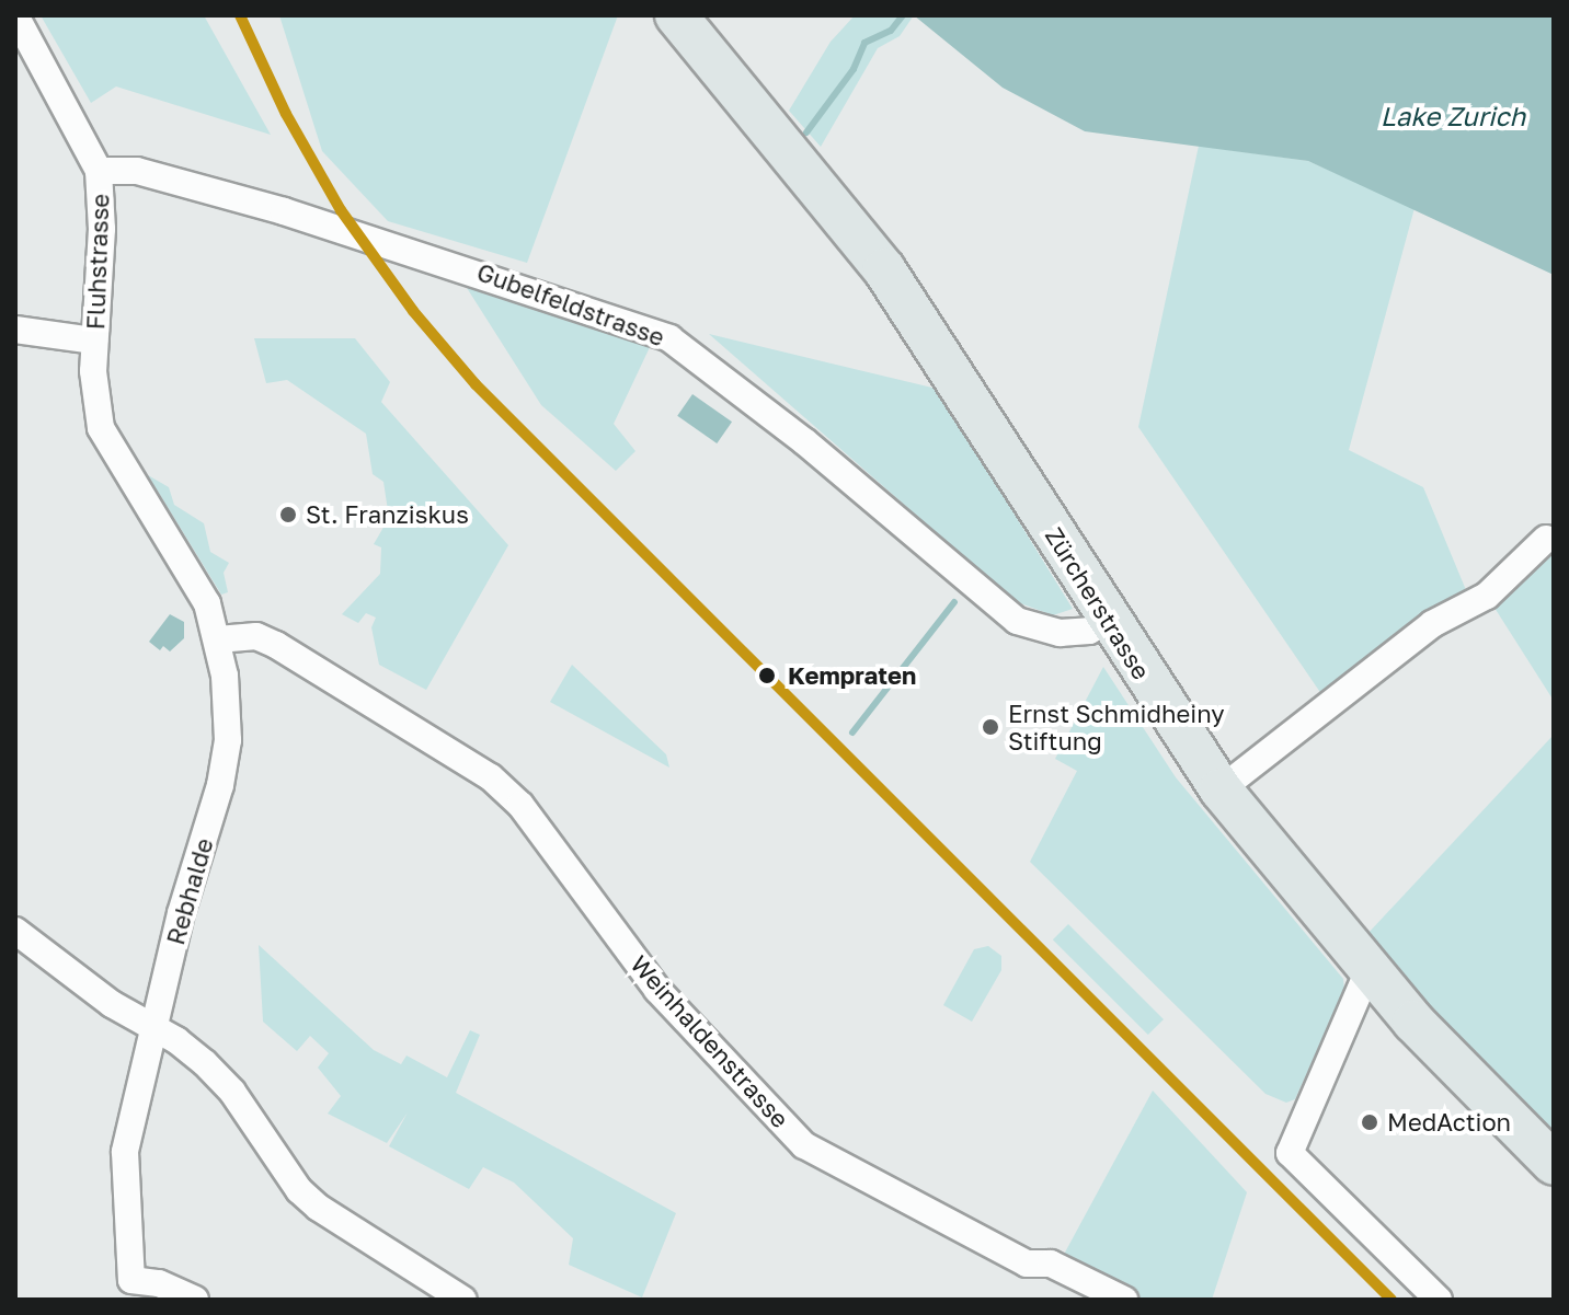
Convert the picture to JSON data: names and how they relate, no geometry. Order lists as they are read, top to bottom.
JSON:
{
  "streets": {
    "main road": ["Zürcherstrasse"],
    "street": [
      "Fluhstrasse",
      "Gubelfeldstrasse",
      "Rebhalde",
      "Weinhaldenstrasse"
    ]
  },
  "crossings": [
    ["Fluhstrasse", "Gubelfeldstrasse"],
    ["Fluhstrasse", "Rebhalde"],
    ["Gubelfeldstrasse", "Zürcherstrasse"],
    ["Rebhalde", "Weinhaldenstrasse"]
  ],
  "water": ["Lake Zurich"],
  "places": [
    "St. Franziskus",
    "Kempraten",
    "Ernst Schmidheiny Stiftung",
    "MedAction"
  ]
}
